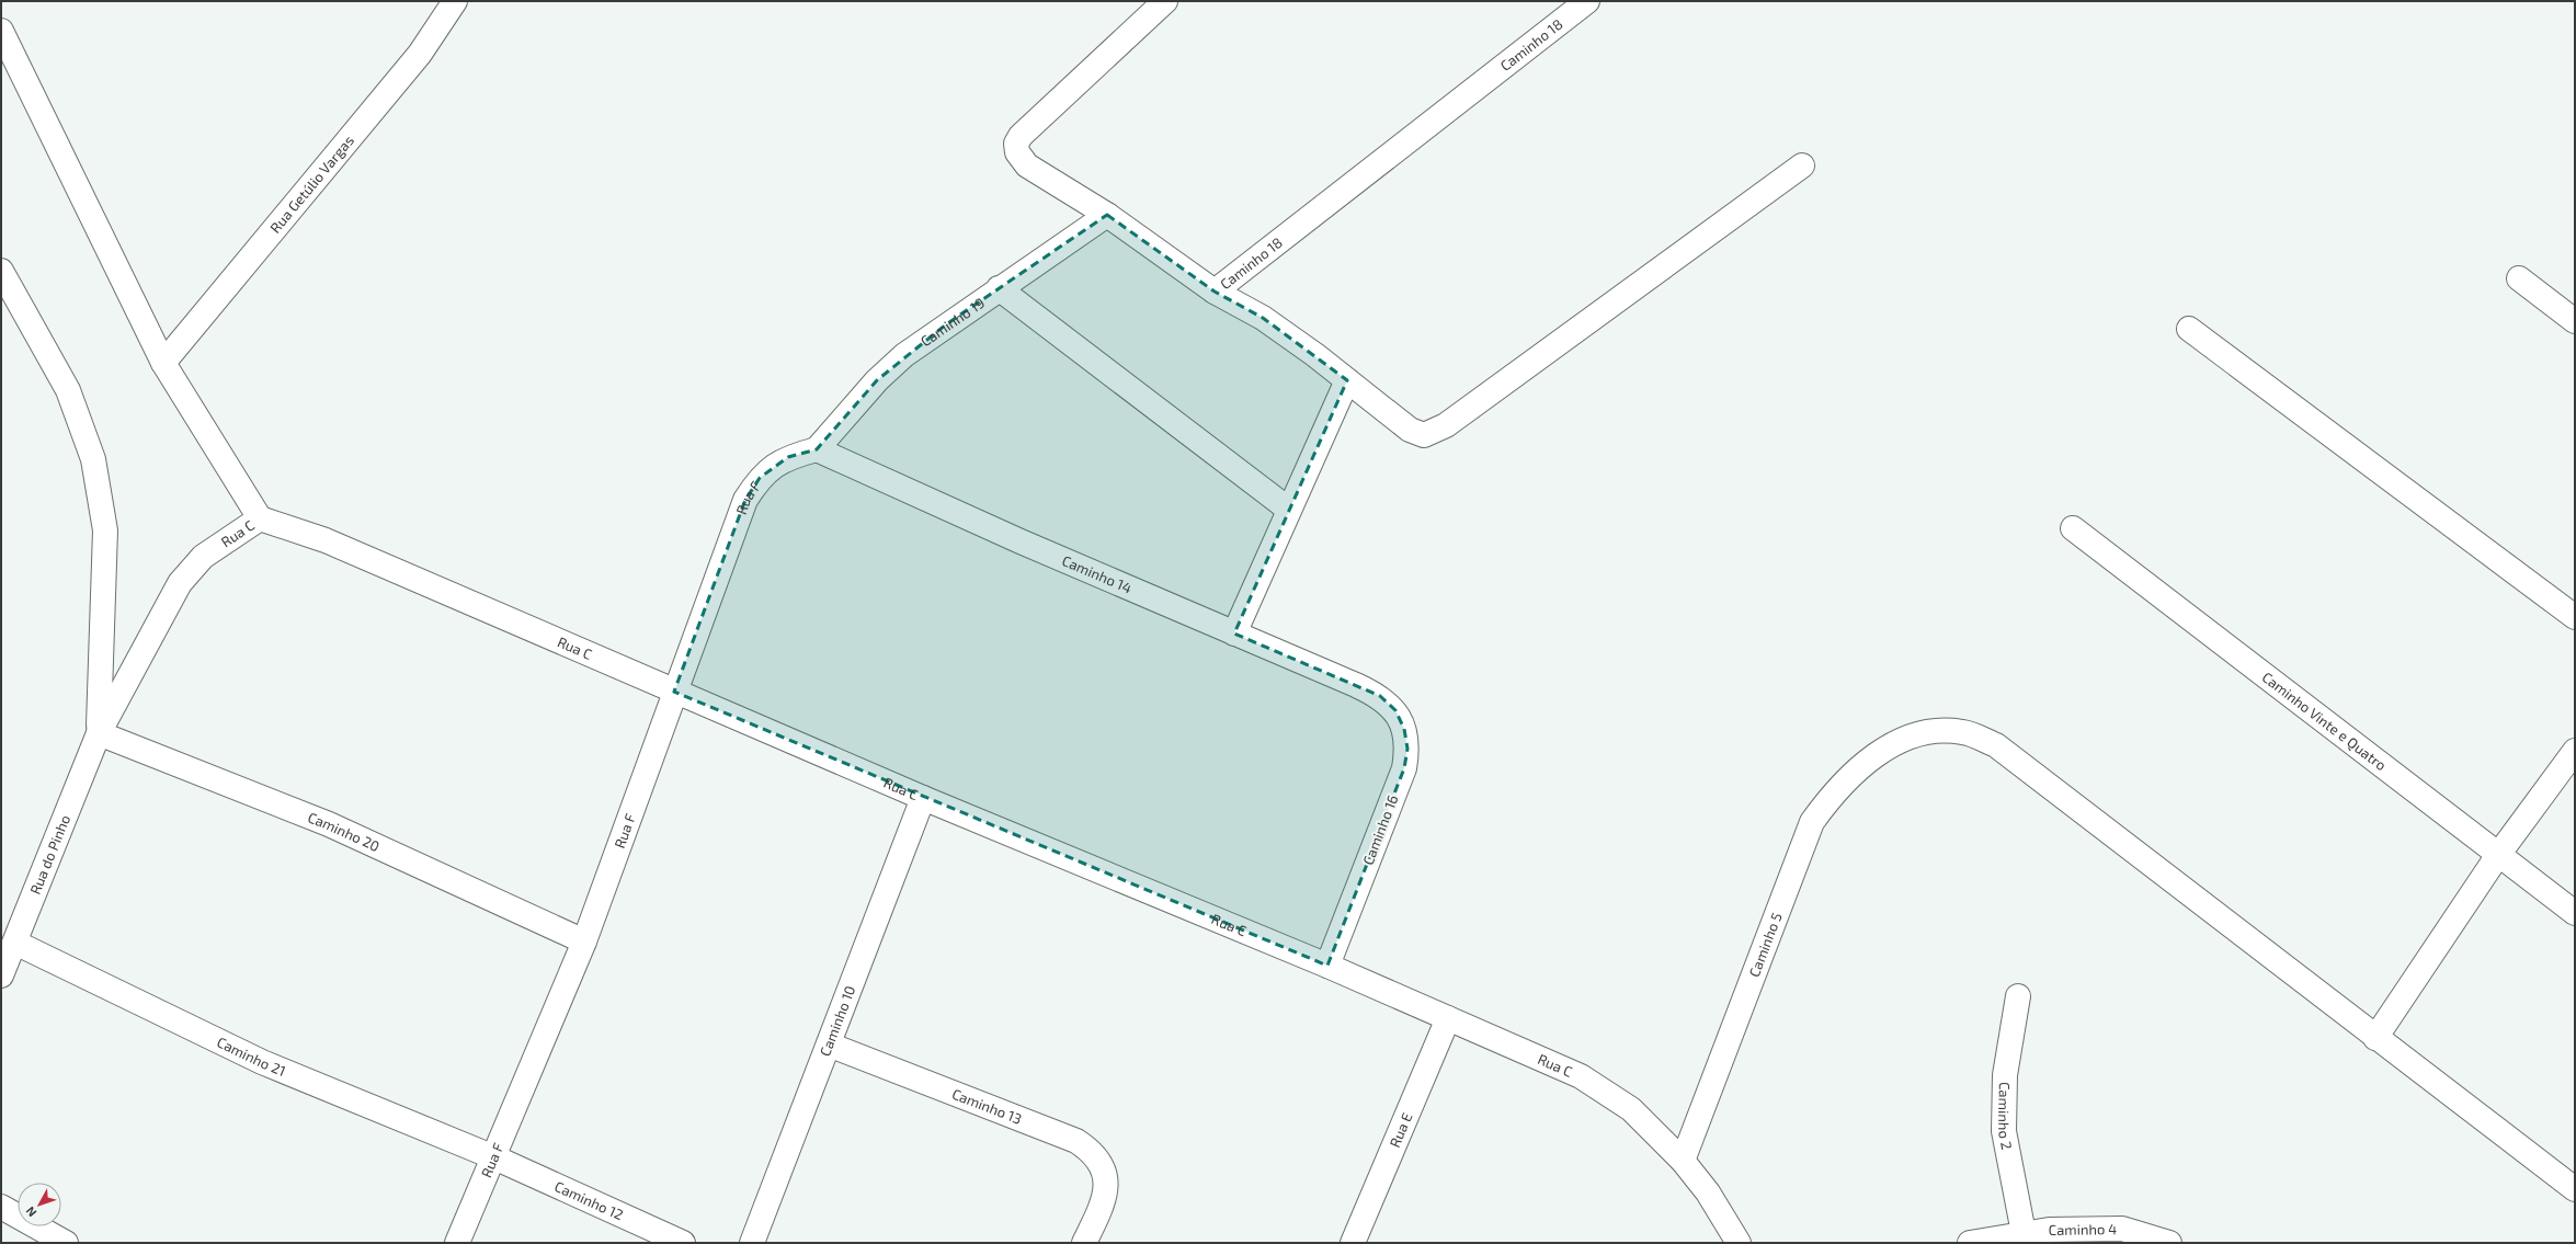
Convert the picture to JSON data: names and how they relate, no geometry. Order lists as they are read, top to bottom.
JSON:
{
  "streets": {
    "street": [
      "Caminho 18",
      "Rua Getúlio Vargas",
      "Caminho 19",
      "Rua F",
      "Rua C",
      "Caminho 14",
      "Caminho Vinte e Quatro",
      "Caminho 16",
      "Caminho 20",
      "Rua do Pinho",
      "Caminho 5",
      "Caminho 10",
      "Caminho 21",
      "Caminho 13",
      "Caminho 2",
      "Rua E",
      "Caminho 12",
      "Caminho 4"
    ]
  },
  "crossings": [
    ["Caminho 18", "Caminho 19"],
    ["Caminho 19", "Rua F"],
    ["Caminho 19", "Caminho 14"],
    ["Rua F", "Rua C"],
    ["Rua F", "Caminho 14"],
    ["Rua F", "Caminho 20"],
    ["Rua F", "Caminho 21"],
    ["Rua F", "Caminho 12"],
    ["Rua C", "Caminho 16"],
    ["Rua C", "Caminho 20"],
    ["Rua C", "Rua do Pinho"],
    ["Rua C", "Caminho 5"],
    ["Rua C", "Caminho 10"],
    ["Rua C", "Rua E"],
    ["Caminho 14", "Caminho 16"],
    ["Caminho 20", "Rua do Pinho"],
    ["Rua do Pinho", "Caminho 21"],
    ["Caminho 10", "Caminho 13"],
    ["Caminho 21", "Caminho 12"],
    ["Caminho 2", "Caminho 4"]
  ],
  "north": "bottom left"
}
